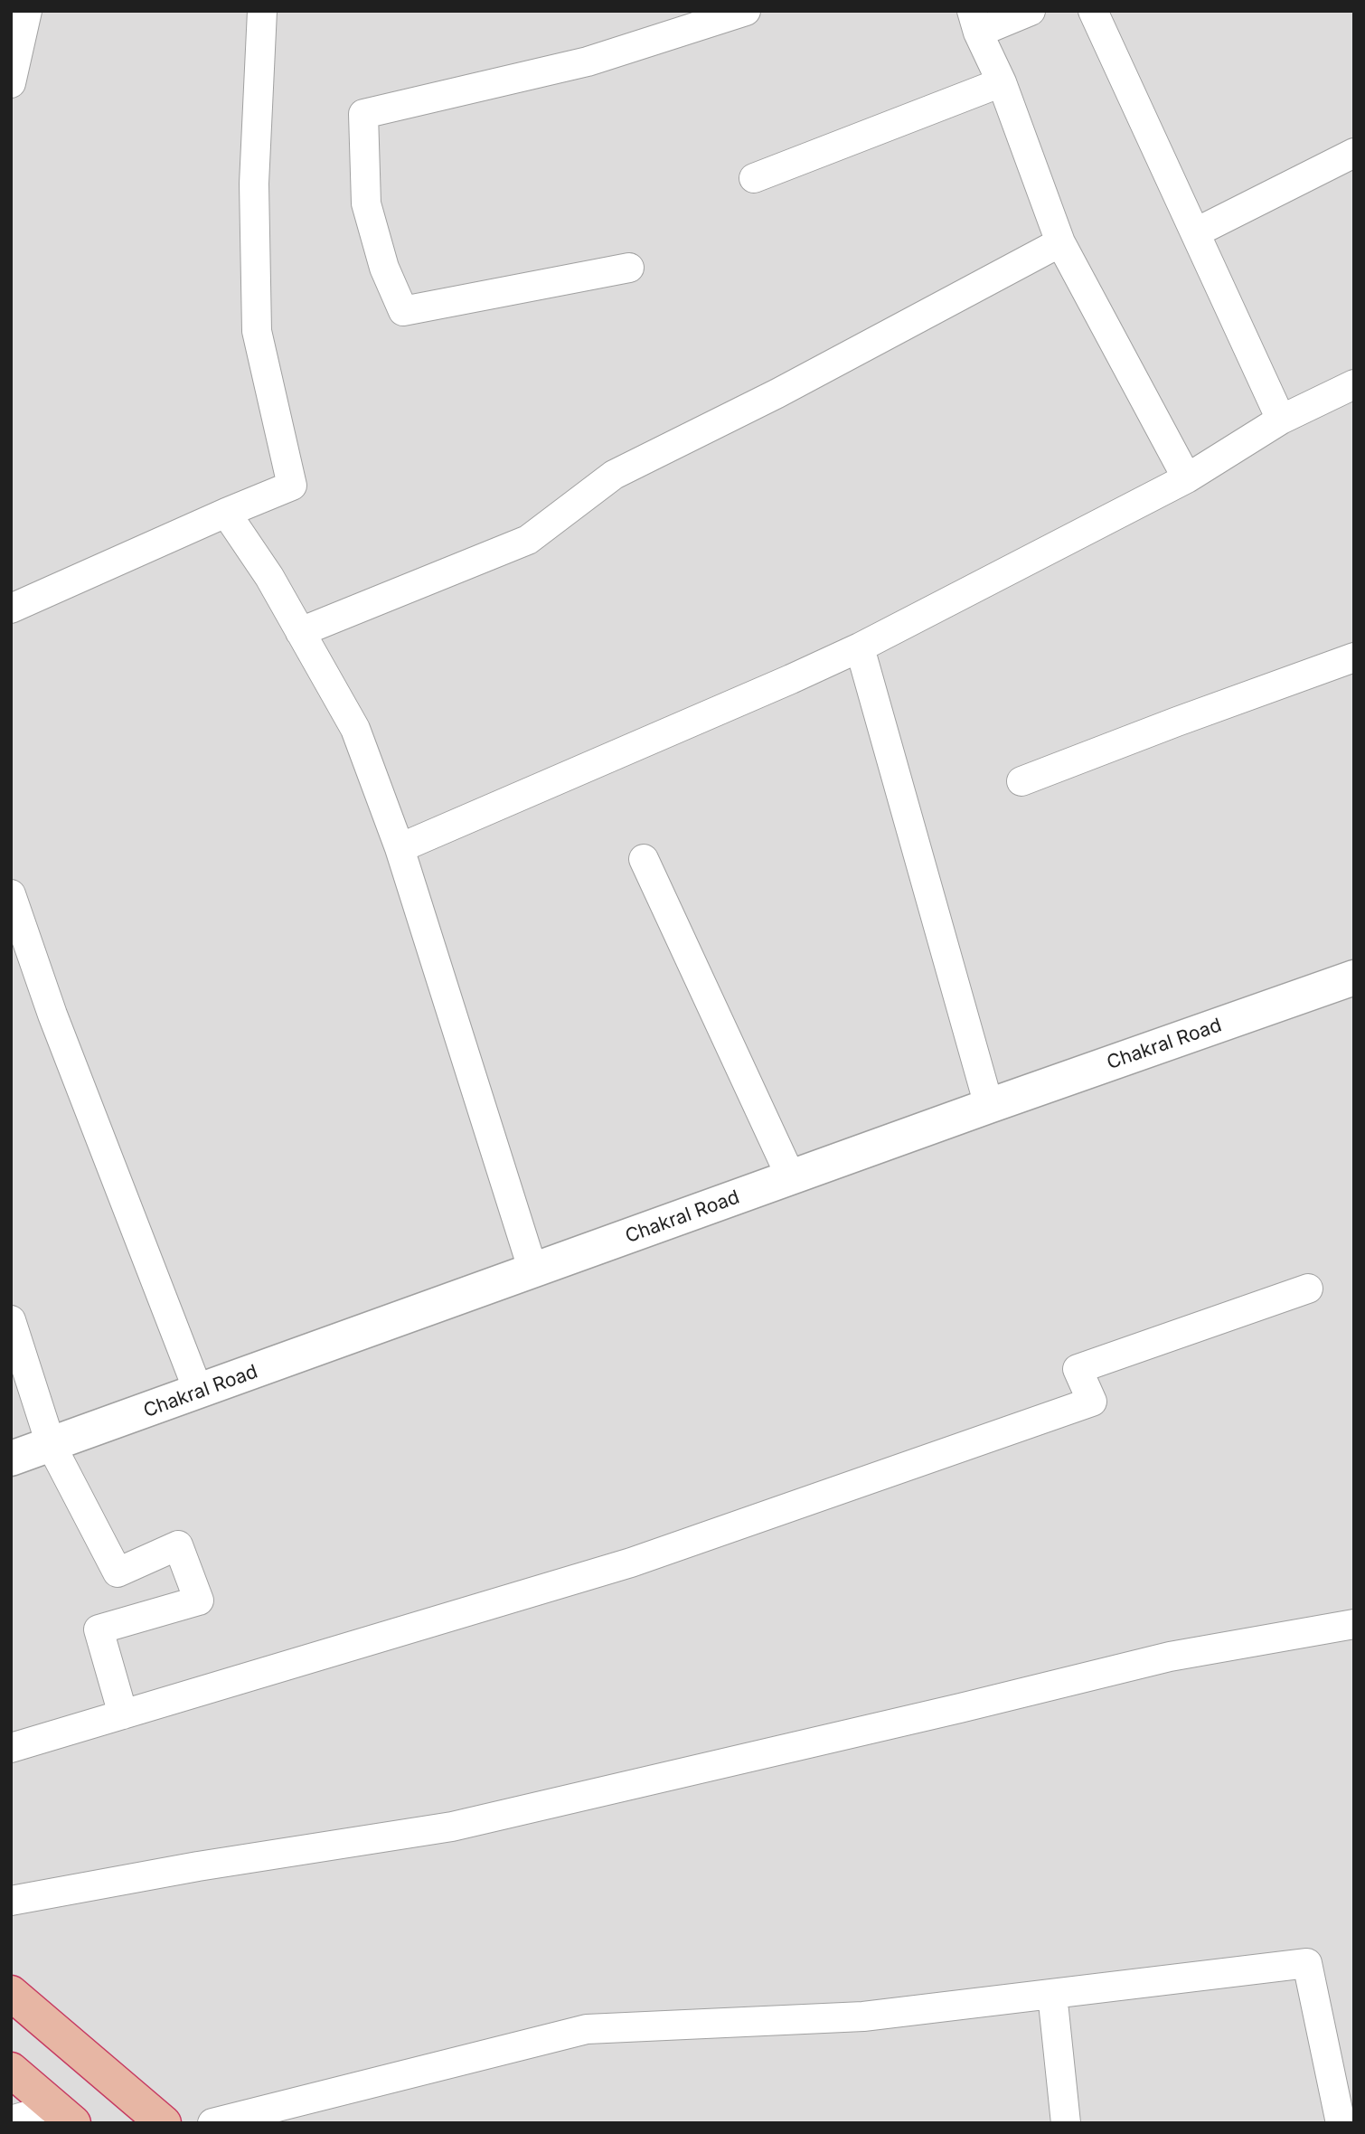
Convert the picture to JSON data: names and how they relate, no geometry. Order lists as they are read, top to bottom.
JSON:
{
  "streets": {
    "street": ["Chakral Road"]
  }
}
